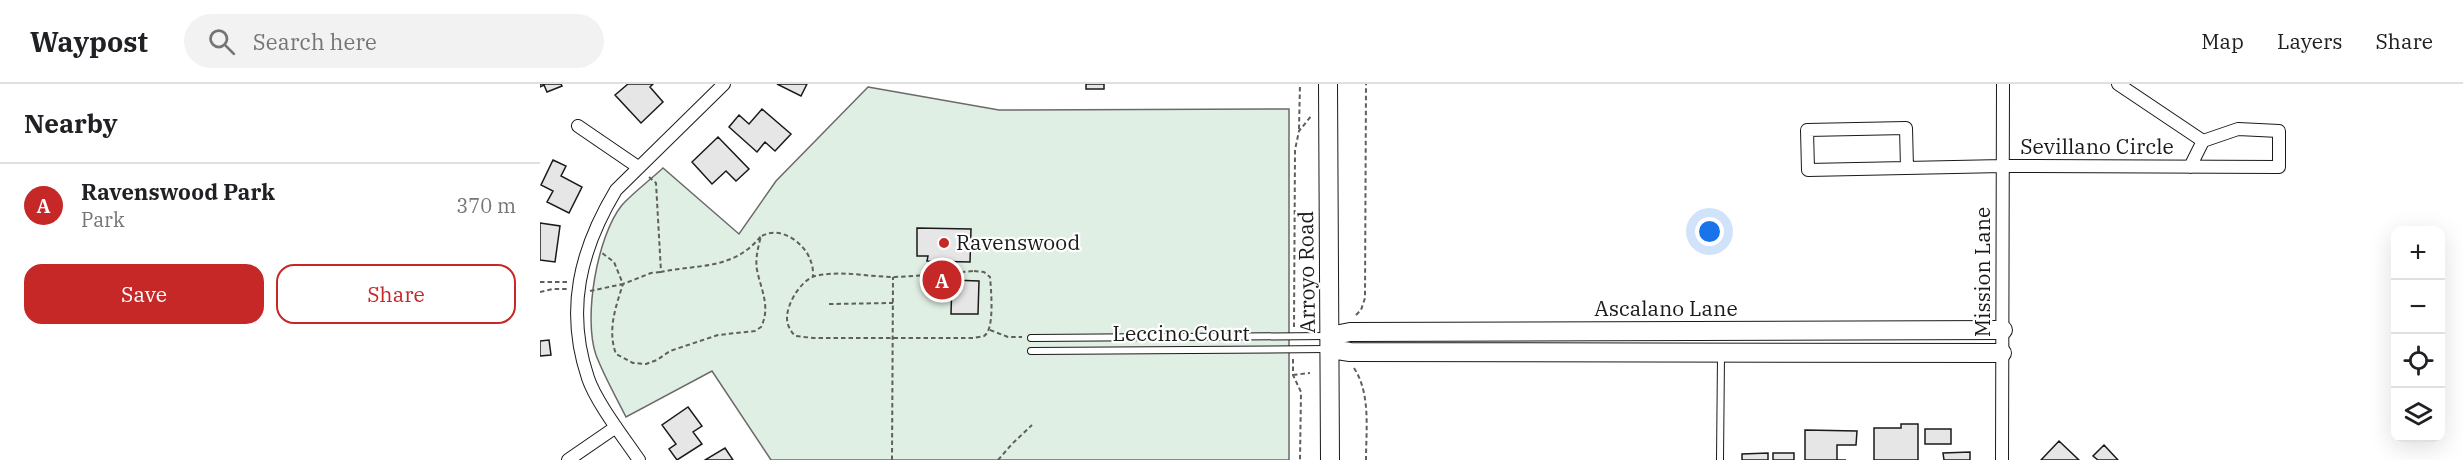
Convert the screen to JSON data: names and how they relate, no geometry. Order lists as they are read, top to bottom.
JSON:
{
  "streets": {
    "street": [
      "Sevillano Circle",
      "Arroyo Road",
      "Mission Lane",
      "Ascalano Lane"
    ],
    "lane": ["Leccino Court"]
  },
  "crossings": [
    ["Sevillano Circle", "Mission Lane"],
    ["Arroyo Road", "Ascalano Lane"],
    ["Arroyo Road", "Leccino Court"],
    ["Mission Lane", "Ascalano Lane"],
    ["Ascalano Lane", "Leccino Court"]
  ],
  "places": ["Ravenswood"],
  "page": {
    "header": "Waypost",
    "search": "Search here",
    "nav": ["Map", "Layers", "Share"],
    "heading": "Nearby",
    "list": [
      {
        "mark": "A",
        "name": "Ravenswood Park",
        "note": "Park",
        "value": "370 m"
      }
    ],
    "map_buttons": ["+", "−"],
    "buttons": ["Save", "Share"],
    "pins": "A"
  }
}
